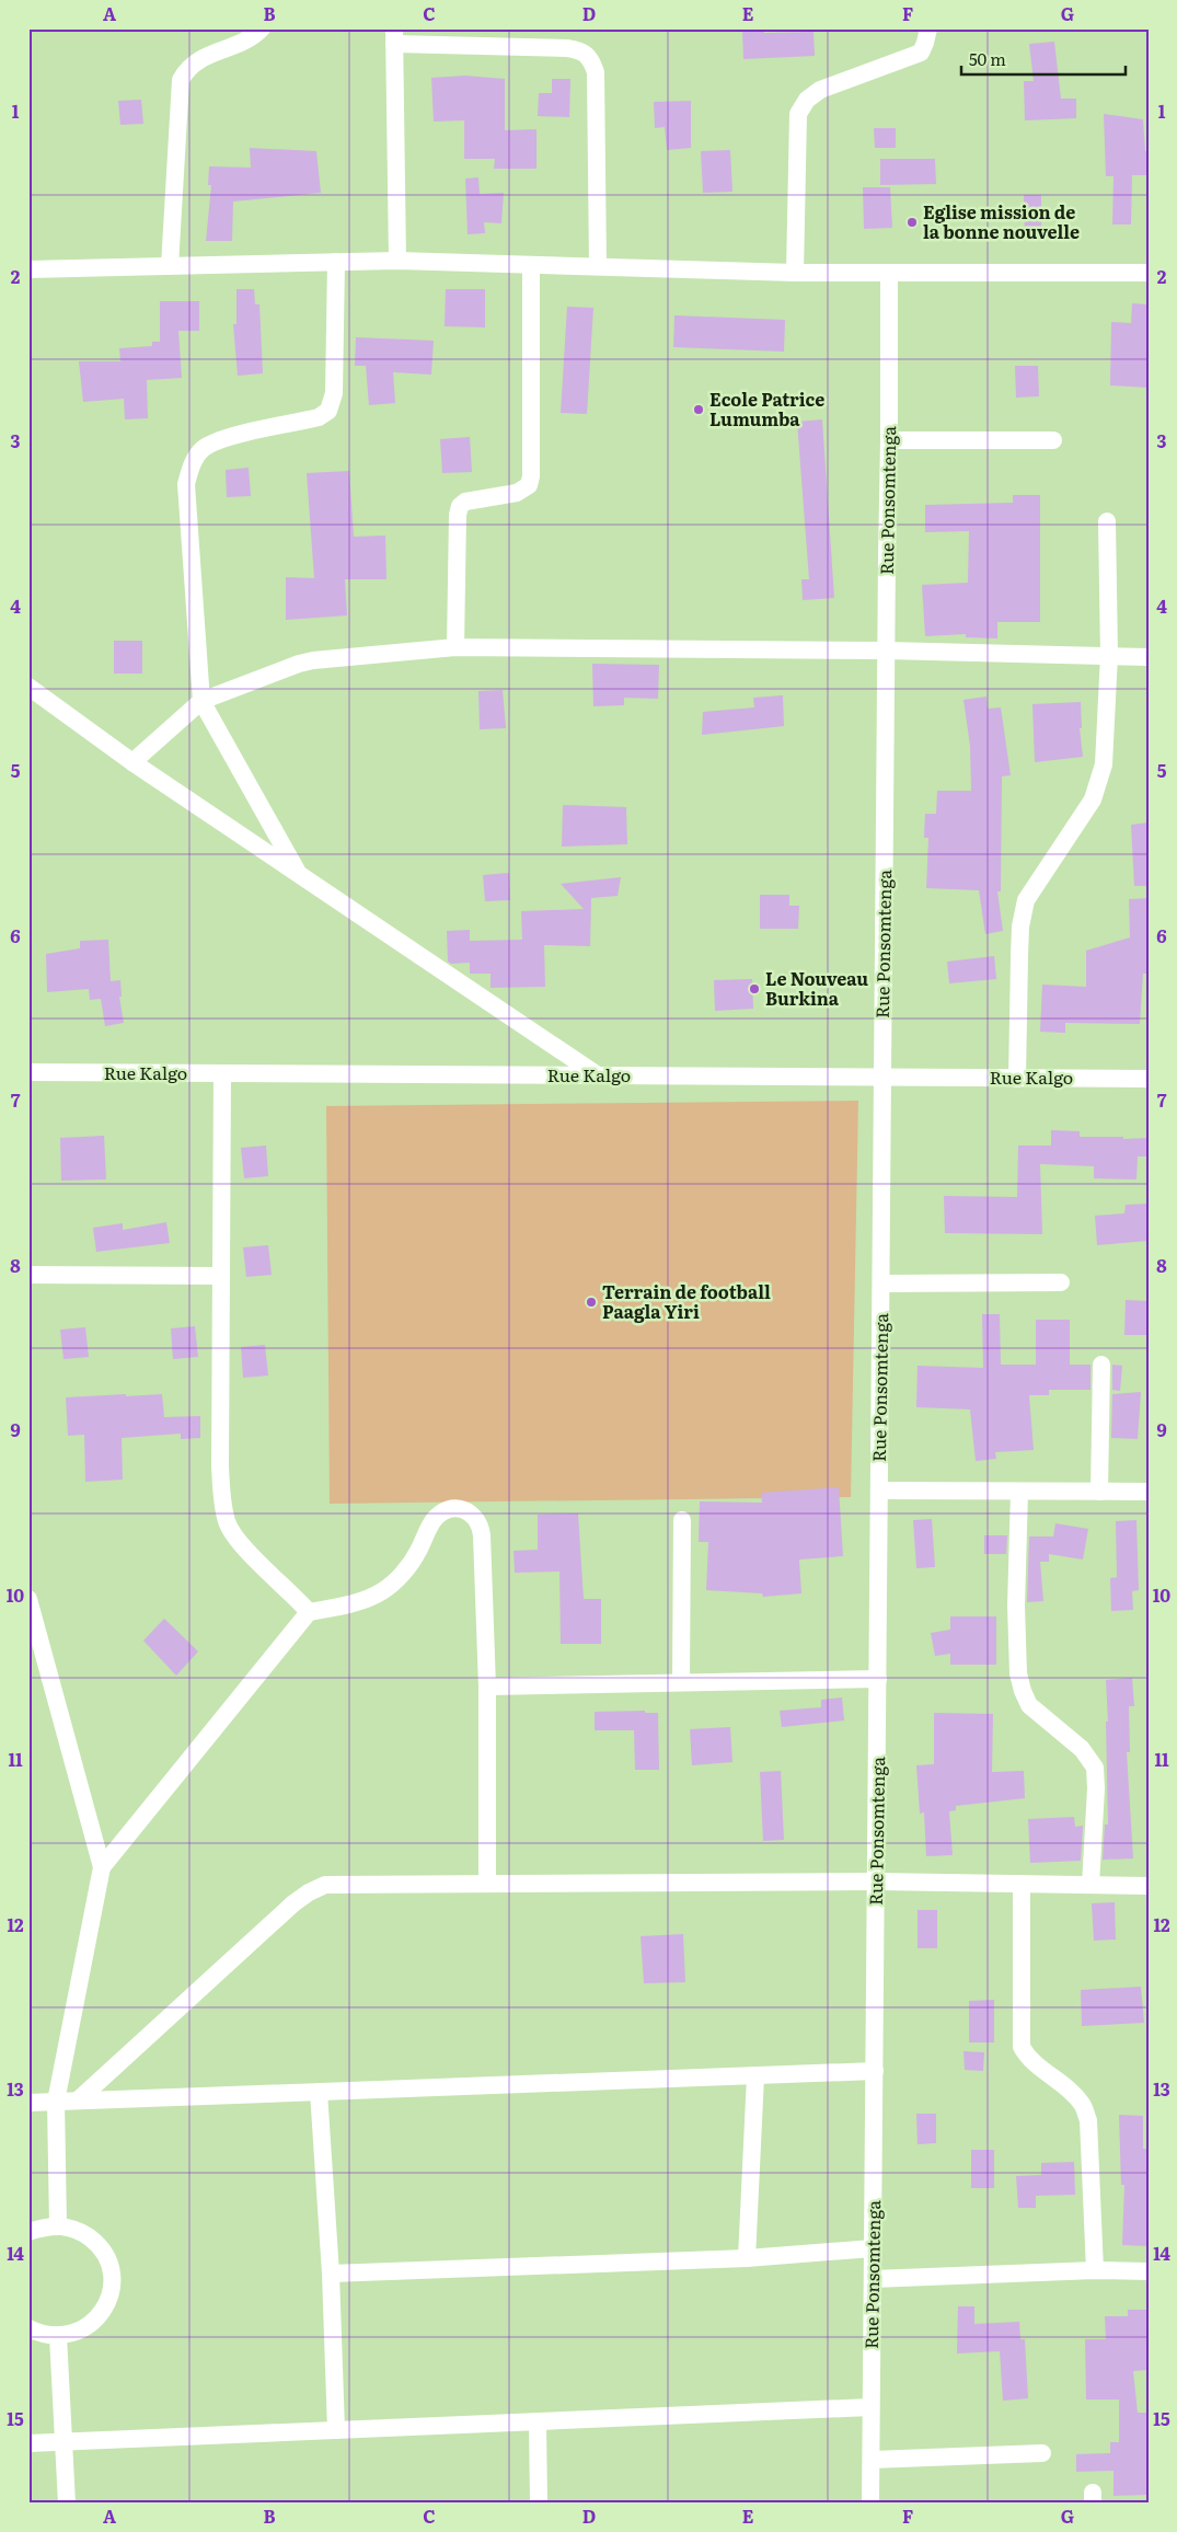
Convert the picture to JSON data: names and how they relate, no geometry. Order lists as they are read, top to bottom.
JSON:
{
  "streets": {
    "street": ["Rue Ponsomtenga", "Rue Kalgo"]
  },
  "crossings": [
    ["Rue Ponsomtenga", "Rue Kalgo"]
  ],
  "places": [
    "Eglise mission de la bonne nouvelle",
    "Ecole Patrice Lumumba",
    "Le Nouveau Burkina",
    "Terrain de football Paagla Yiri"
  ],
  "scale_bar": "50 m",
  "grid": {
    "columns": [
      "A",
      "B",
      "C",
      "D",
      "E",
      "F",
      "G"
    ],
    "rows": [
      "1",
      "2",
      "3",
      "4",
      "5",
      "6",
      "7",
      "8",
      "9",
      "10",
      "11",
      "12",
      "13",
      "14",
      "15"
    ]
  }
}
